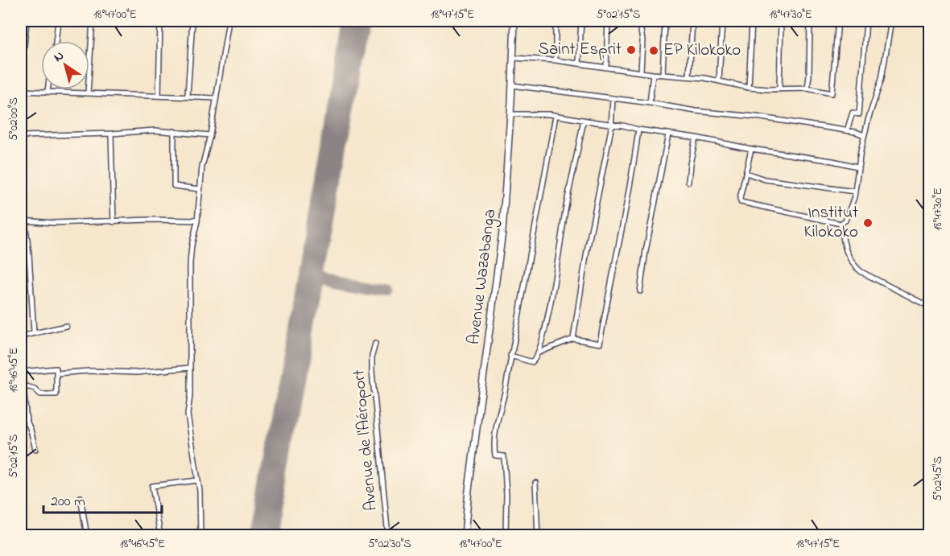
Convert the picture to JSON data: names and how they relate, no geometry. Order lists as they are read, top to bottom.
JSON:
{
  "streets": {
    "main road": ["Avenue Wazabanga"],
    "street": ["Avenue de l'Aéroport"]
  },
  "places": ["Saint Esprit", "EP Kilokoko", "Institut Kilokoko"],
  "scale_bar": "200 m",
  "north": "top left",
  "coordinates": [
    "18°47'00\"E",
    "18°47'15\"E",
    "5°02'15\"S",
    "18°47'30\"E",
    "5°02'00\"S",
    "18°46'45\"E",
    "5°02'45\"S",
    "5°02'30\"S"
  ]
}
